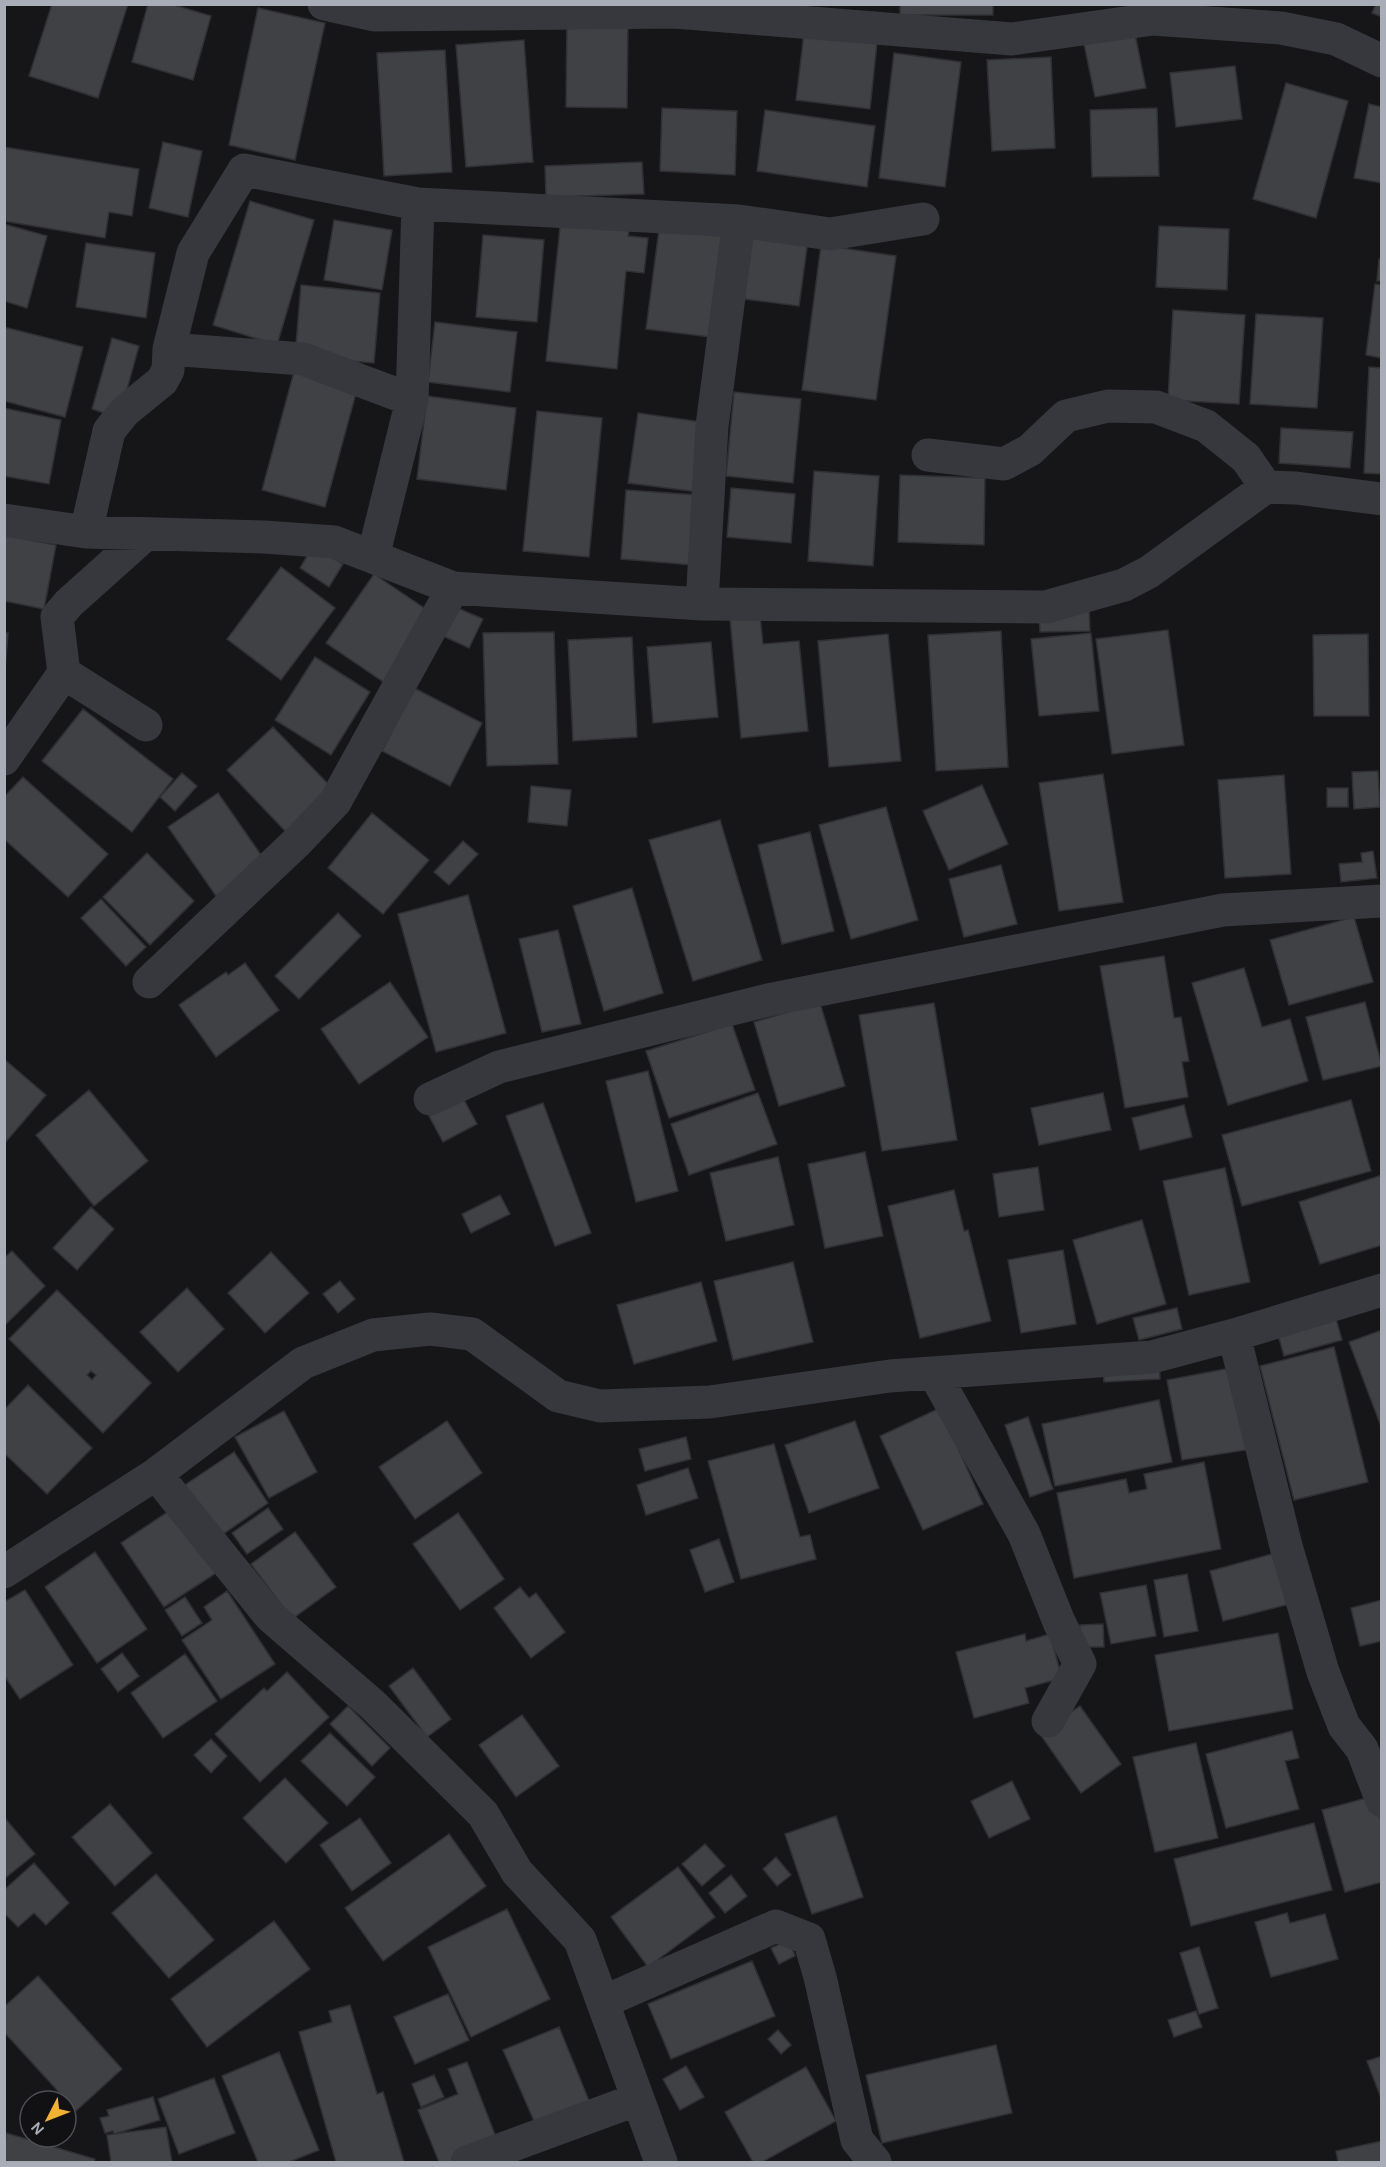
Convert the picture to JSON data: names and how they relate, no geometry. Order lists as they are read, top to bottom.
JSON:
{
  "north": "bottom left"
}
